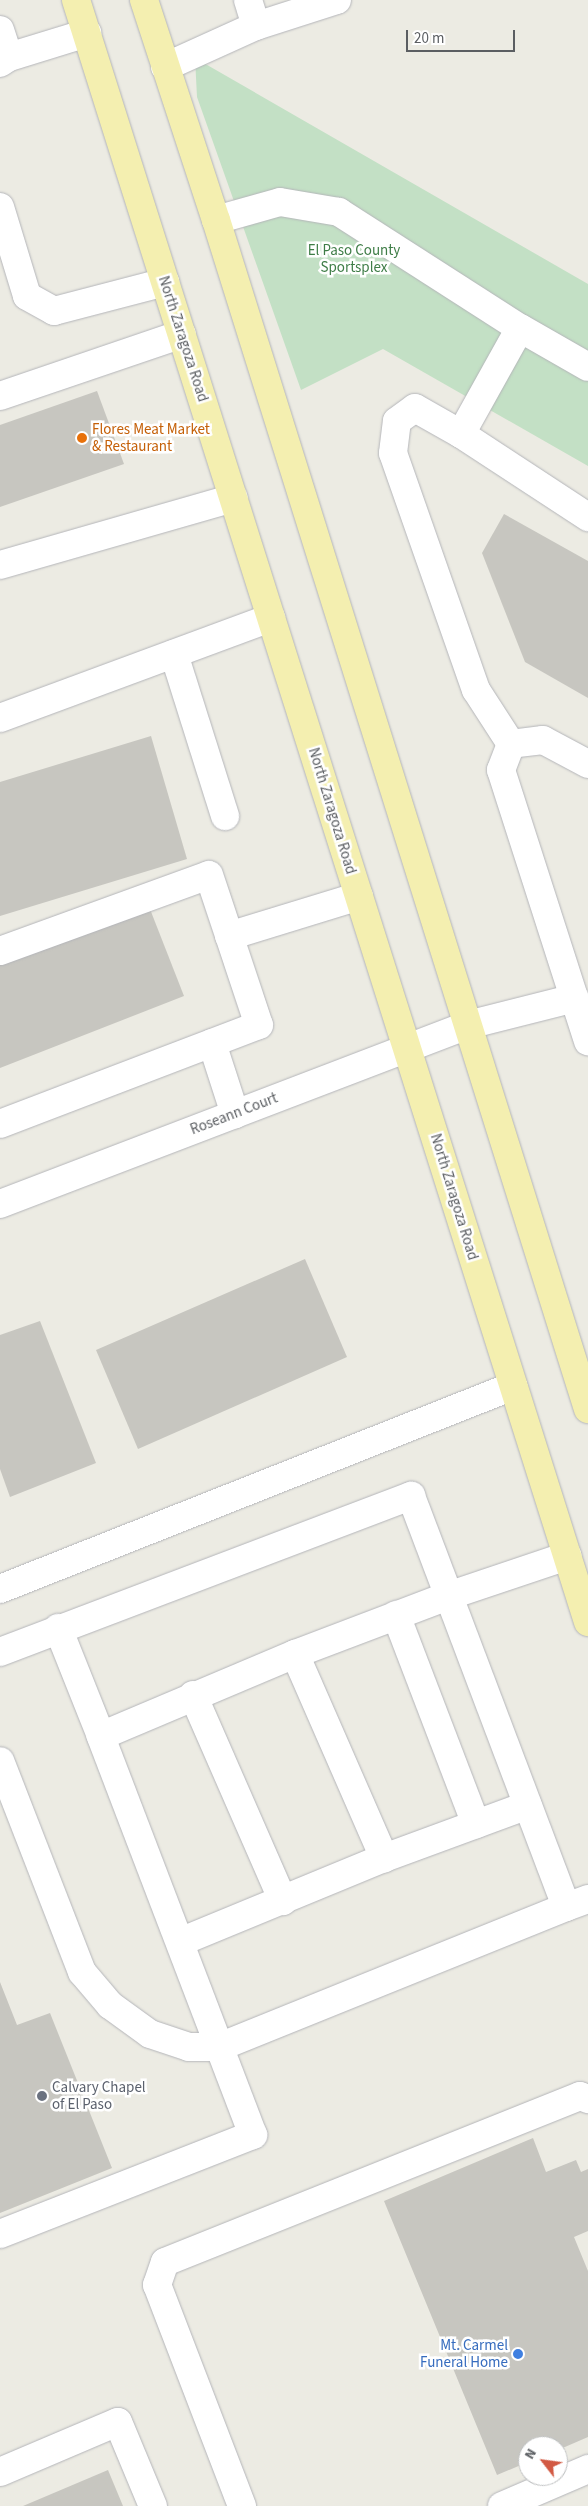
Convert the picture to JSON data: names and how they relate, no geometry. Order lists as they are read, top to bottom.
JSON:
{
  "streets": {
    "main road": ["North Zaragoza Road"],
    "street": ["Roseann Court"]
  },
  "crossings": [
    ["North Zaragoza Road", "Roseann Court"]
  ],
  "parks": ["El Paso County Sportsplex"],
  "places": ["Flores Meat Market & Restaurant", "Calvary Chapel of El Paso", "Mt. Carmel Funeral Home"],
  "scale_bar": "20 m",
  "north": "top left"
}
